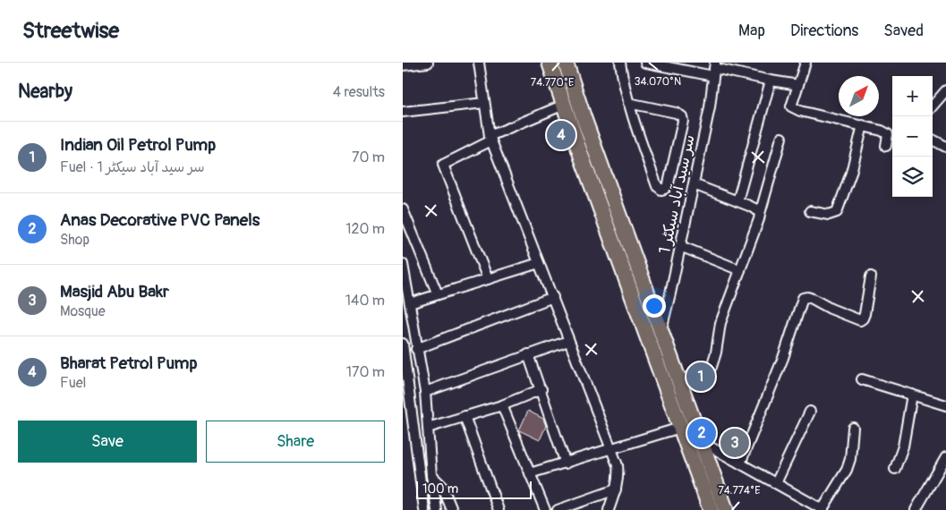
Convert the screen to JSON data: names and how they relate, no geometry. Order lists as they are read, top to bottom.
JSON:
{
  "streets": {
    "street": ["سر سید آباد سیکٹر 1"]
  },
  "scale_bar": "100 m",
  "north": "top right",
  "page": {
    "header": "Streetwise",
    "nav": ["Map", "Directions", "Saved"],
    "heading": ["Nearby", "4 results"],
    "map_buttons": ["+", "−"],
    "pins": [
      "4",
      "1",
      "2",
      "3"
    ],
    "list": [
      {
        "mark": "1",
        "name": "Indian Oil Petrol Pump",
        "note": "Fuel · سر سید آباد سیکٹر 1",
        "value": "70 m"
      },
      {
        "mark": "2",
        "name": "Anas Decorative PVC Panels",
        "note": "Shop",
        "value": "120 m"
      },
      {
        "mark": "3",
        "name": "Masjid Abu Bakr",
        "note": "Mosque",
        "value": "140 m"
      },
      {
        "mark": "4",
        "name": "Bharat Petrol Pump",
        "note": "Fuel",
        "value": "170 m"
      }
    ],
    "buttons": ["Save", "Share"],
    "scale": "100 m"
  },
  "coordinates": ["34.070°N", "74.770°E", "74.774°E"]
}
